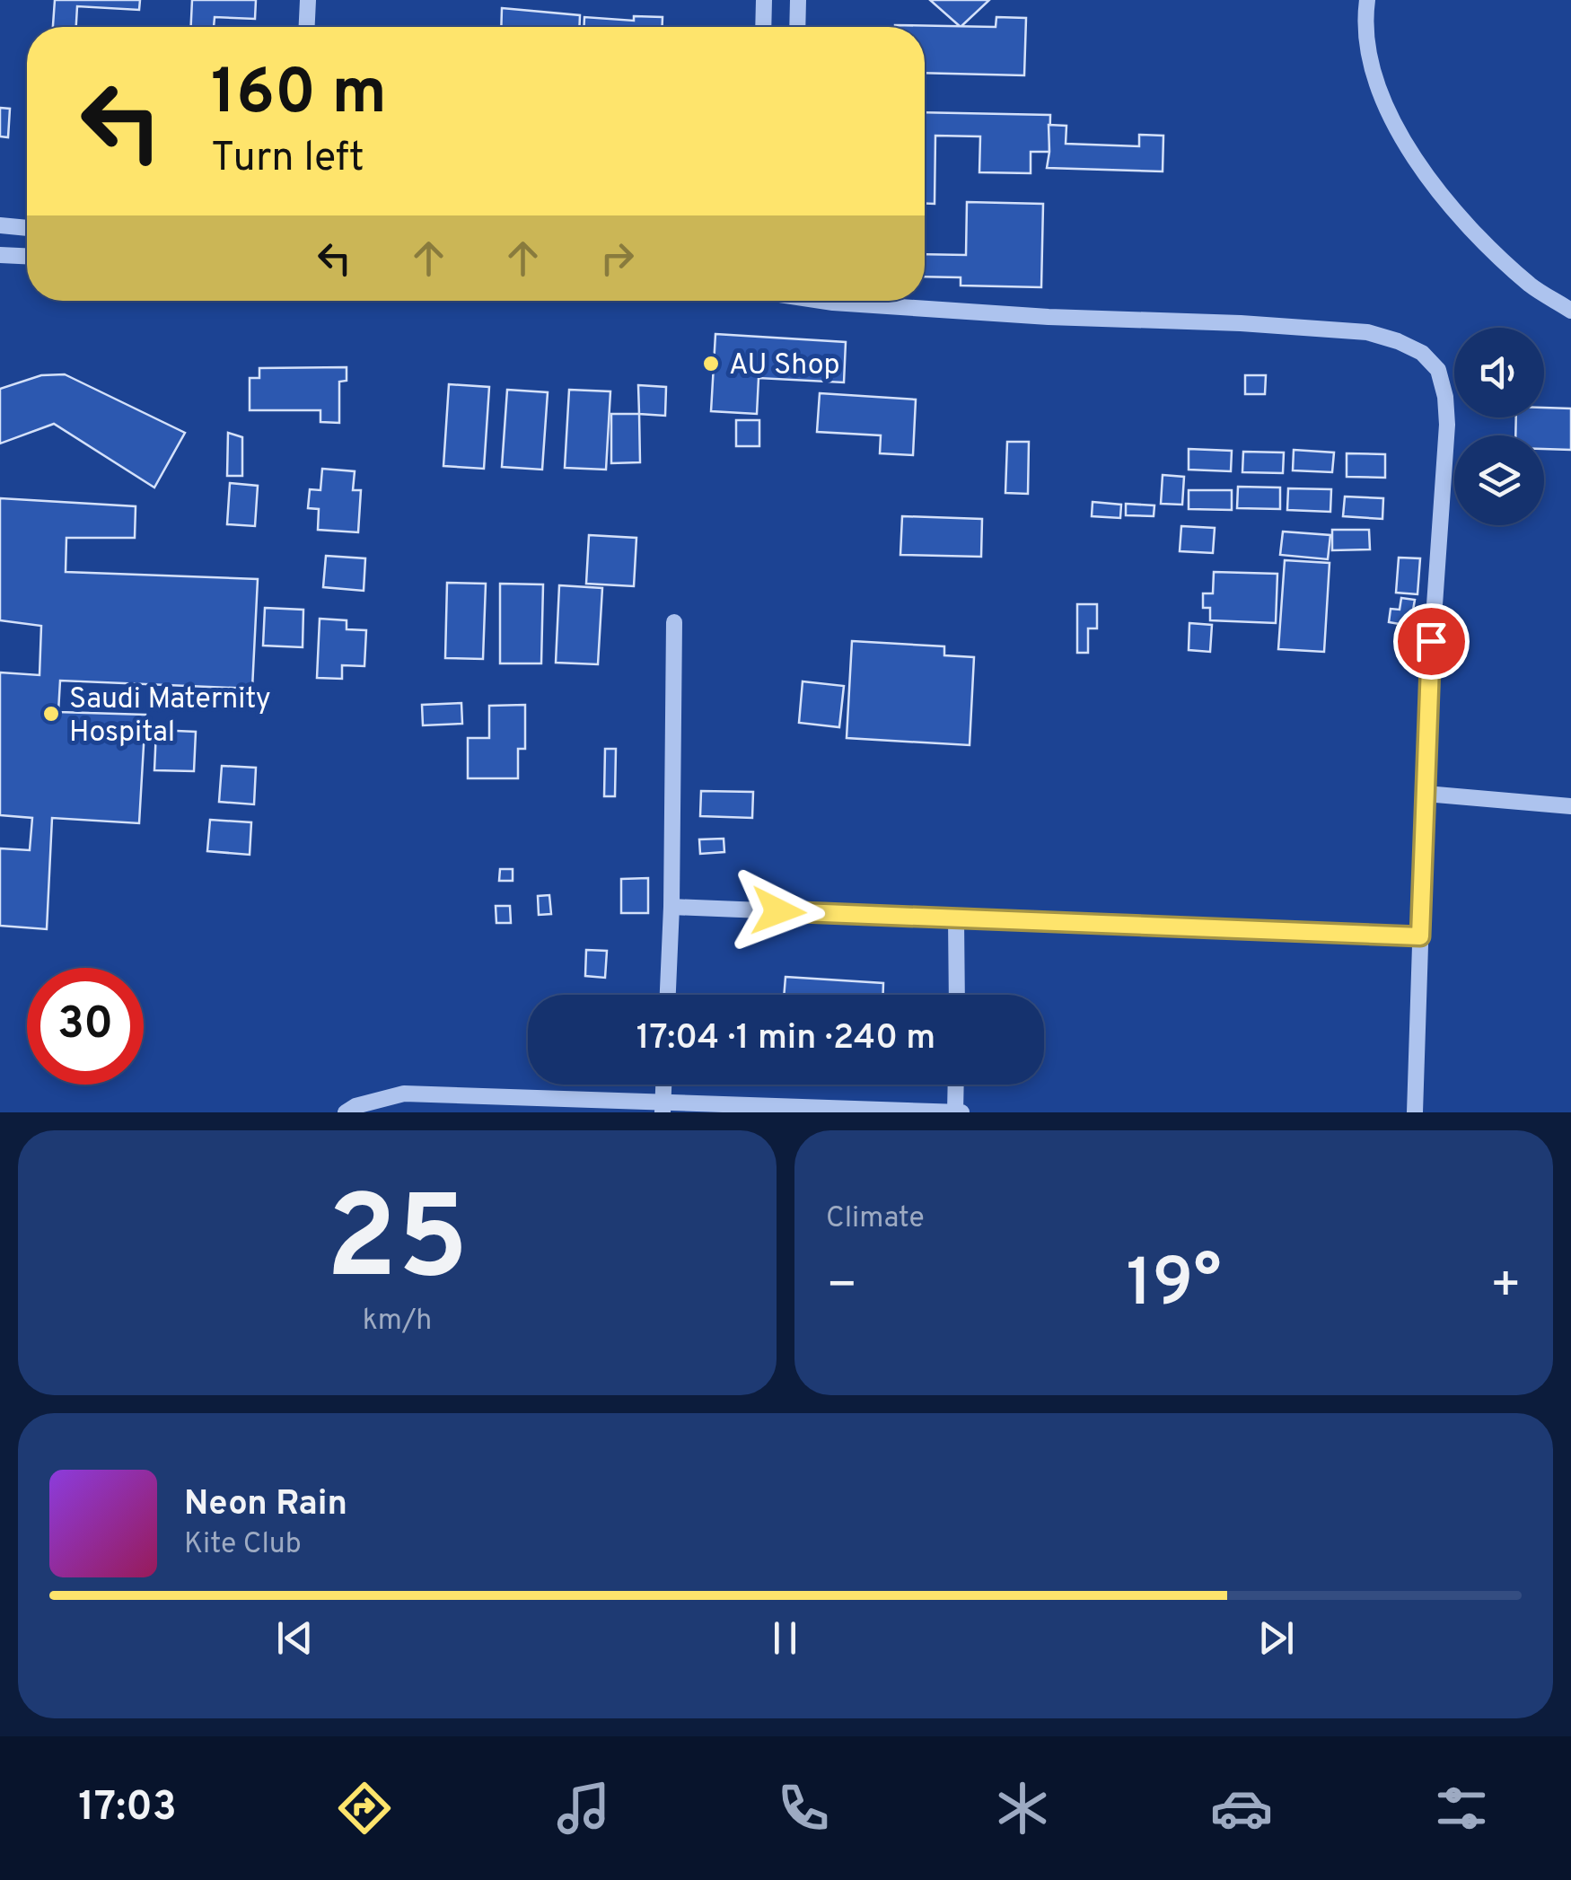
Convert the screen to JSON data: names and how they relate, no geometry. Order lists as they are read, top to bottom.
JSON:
{
  "places": ["AU Shop", "Saudi Maternity Hospital"],
  "page": {
    "turn": ["160 m", "Turn left"],
    "limit": "30",
    "trip": "17:04 · 1 min · 240 m",
    "tile": [
      ["25", "km/h"],
      "Climate"
    ],
    "heat": ["−", "19°", "+"],
    "song": ["Neon Rain", "Kite Club"],
    "tabs": "17:03"
  }
}
